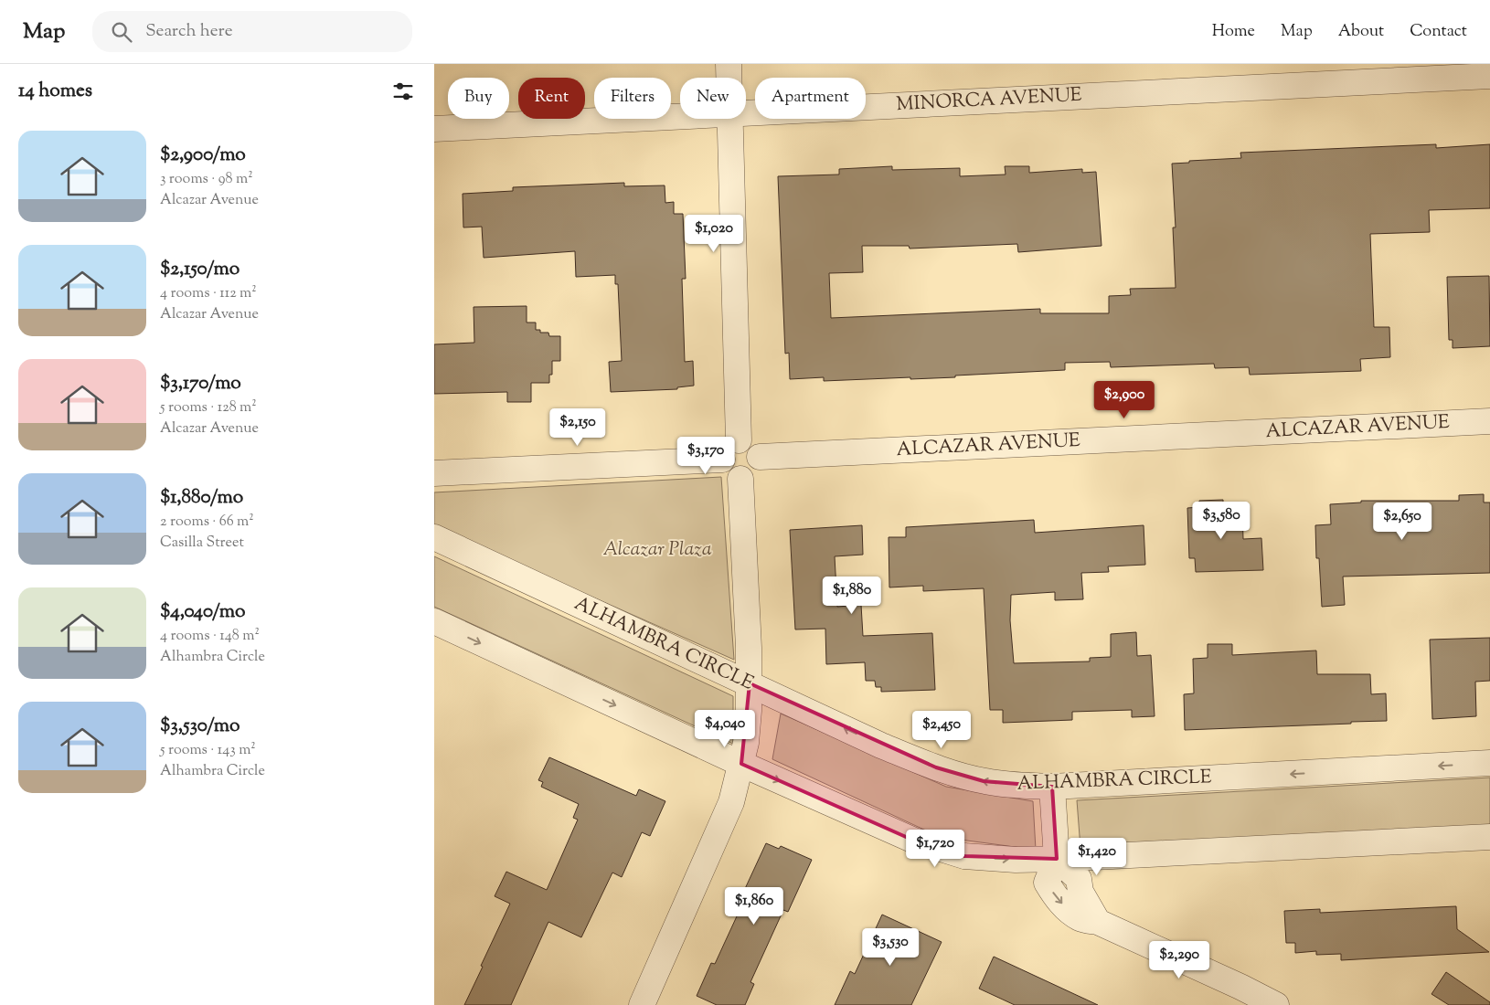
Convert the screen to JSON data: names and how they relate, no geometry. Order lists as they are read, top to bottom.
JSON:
{
  "streets": {
    "street": ["MINORCA AVENUE", "ALCAZAR AVENUE", "ALHAMBRA CIRCLE"]
  },
  "parks": ["Alcazar Plaza"],
  "page": {
    "header": "Map",
    "search": "Search here",
    "nav": [
      "Home",
      "Map",
      "About",
      "Contact"
    ],
    "heading": "14 homes",
    "chip": [
      "Buy",
      "Rent",
      "Filters",
      "New",
      "Apartment"
    ],
    "list": [
      {
        "name": "$2,900/mo",
        "note": "3 rooms · 98 m² · Alcazar Avenue"
      },
      {
        "name": "$2,150/mo",
        "note": "4 rooms · 112 m² · Alcazar Avenue"
      },
      {
        "name": "$3,170/mo",
        "note": "5 rooms · 128 m² · Alcazar Avenue"
      },
      {
        "name": "$1,880/mo",
        "note": "2 rooms · 66 m² · Casilla Street"
      },
      {
        "name": "$4,040/mo",
        "note": "4 rooms · 148 m² · Alhambra Circle"
      },
      {
        "name": "$3,530/mo",
        "note": "5 rooms · 143 m² · Alhambra Circle"
      }
    ],
    "price": [
      "$1,020",
      "$2,900",
      "$2,150",
      "$3,170",
      "$3,580",
      "$2,650",
      "$1,880",
      "$4,040",
      "$2,450",
      "$1,720",
      "$1,420",
      "$1,860",
      "$3,530",
      "$2,290"
    ]
  }
}
